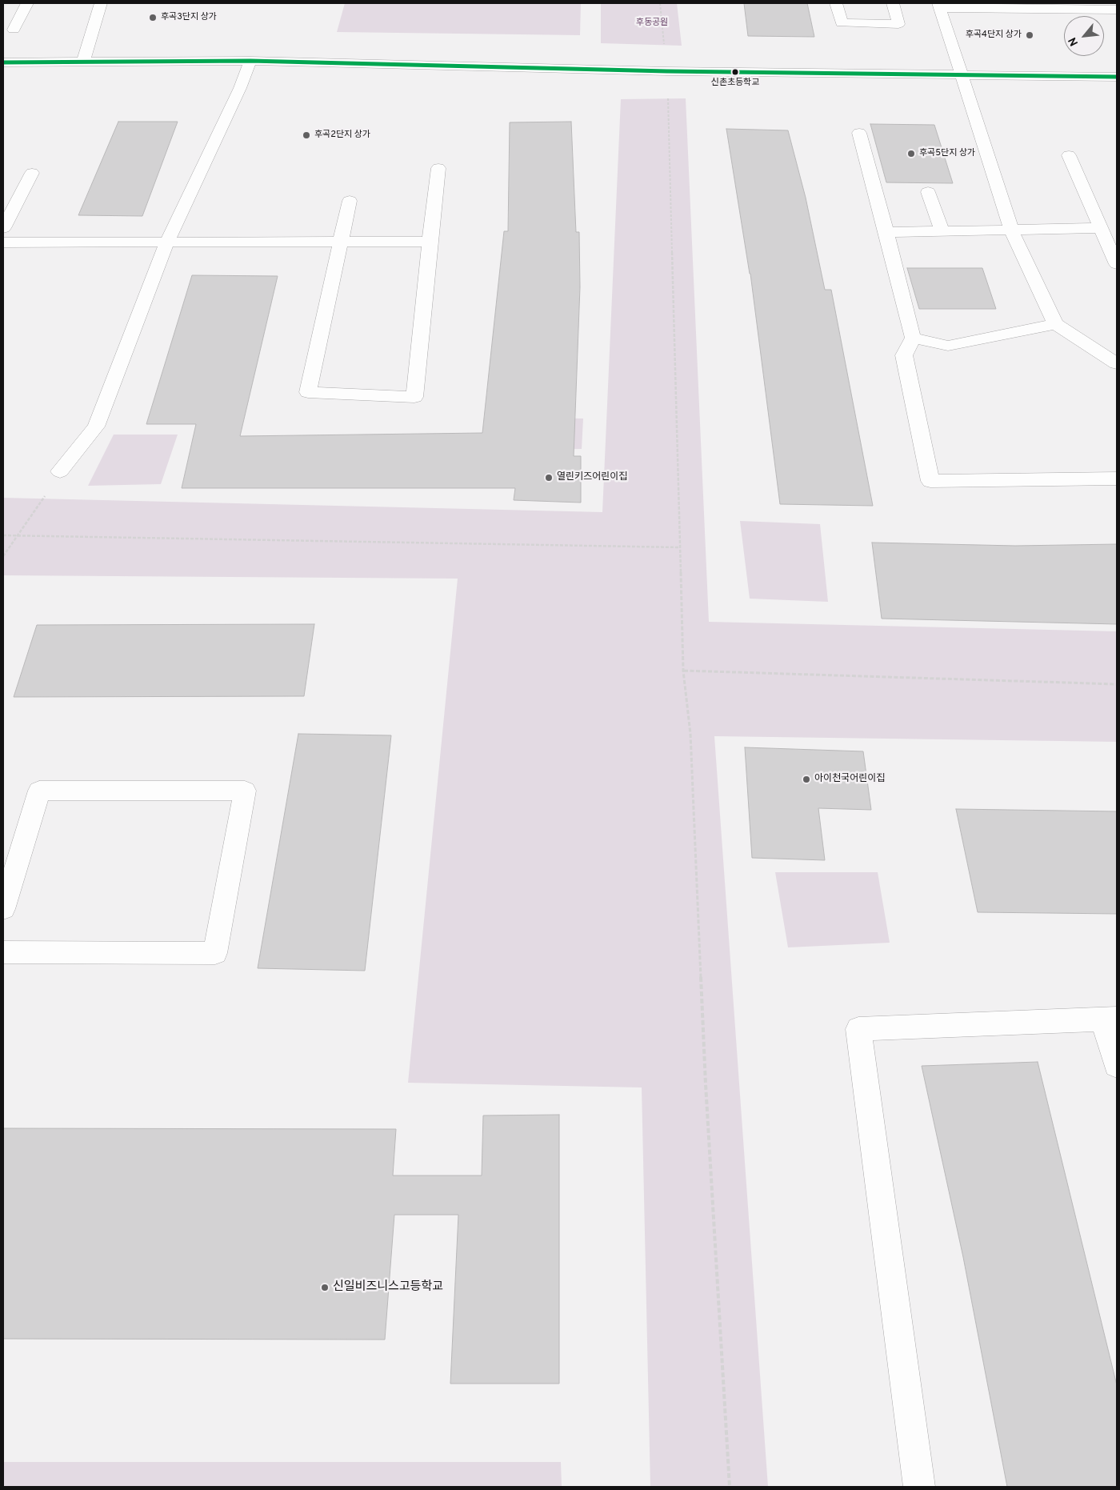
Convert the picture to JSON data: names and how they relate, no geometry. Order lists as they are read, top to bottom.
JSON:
{
  "parks": ["후동공원"],
  "places": [
    "후곡3단지 상가",
    "후곡4단지 상가",
    "신촌초등학교",
    "후곡2단지 상가",
    "후곡5단지 상가",
    "열린키즈어린이집",
    "아이천국어린이집",
    "신일비즈니스고등학교"
  ],
  "north": "bottom left"
}
